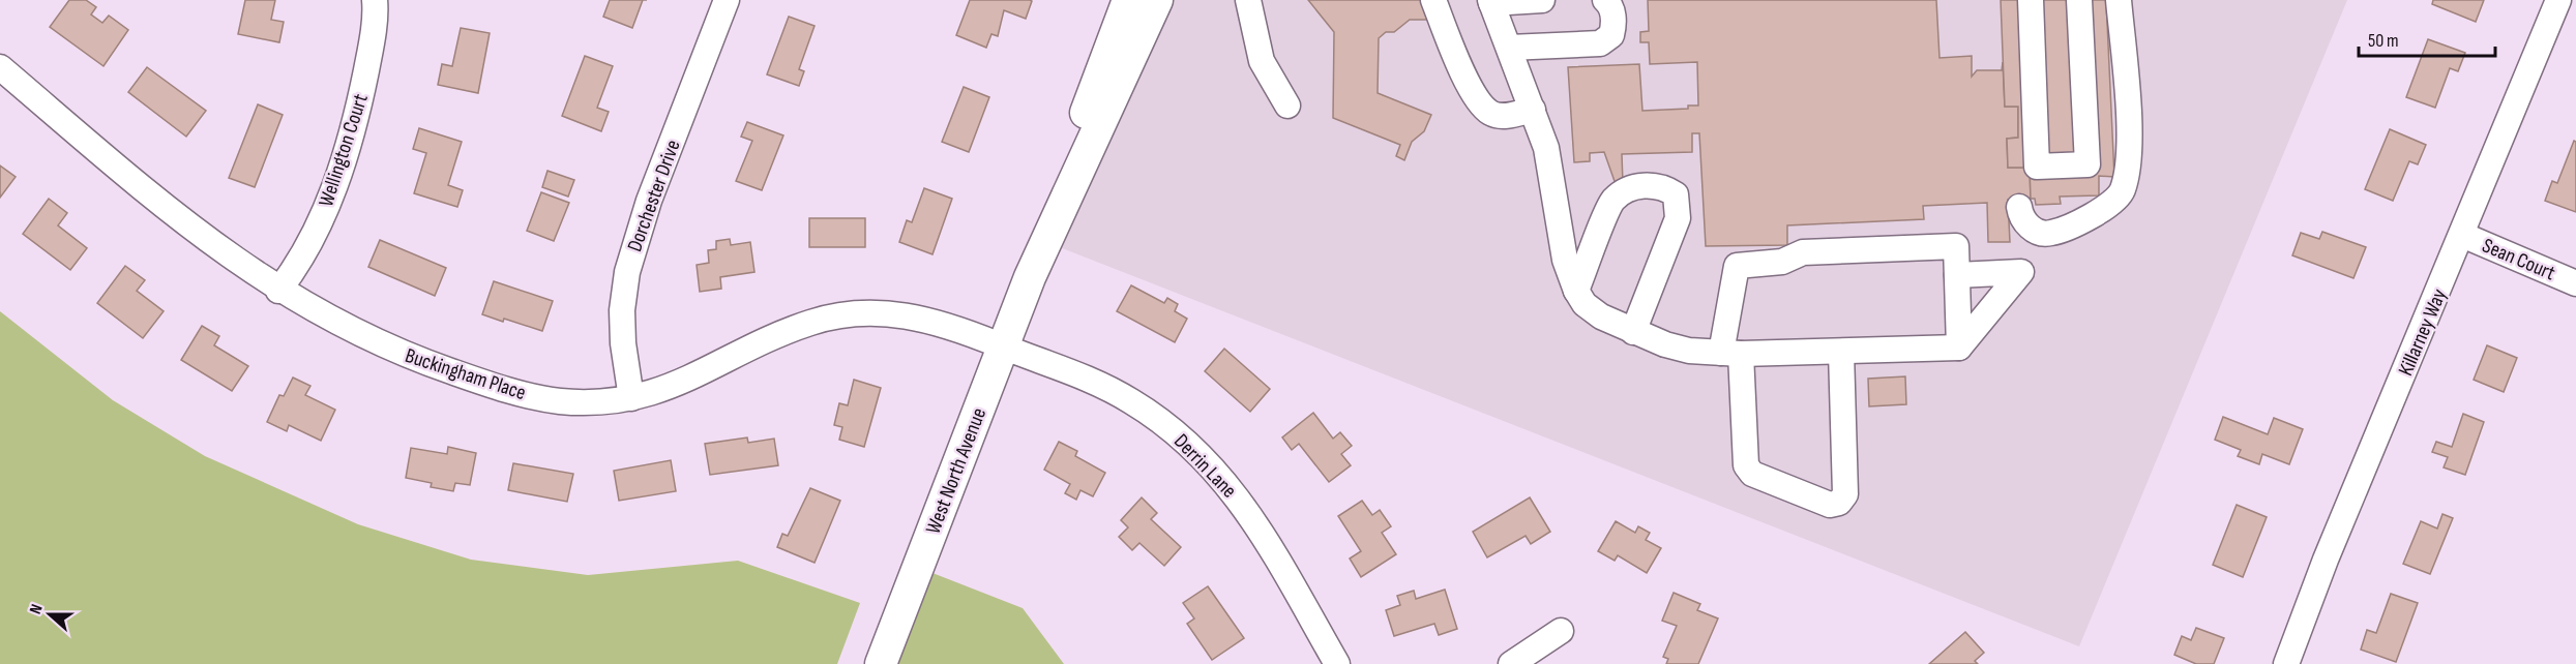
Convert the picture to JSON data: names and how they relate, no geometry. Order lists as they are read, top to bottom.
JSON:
{
  "streets": {
    "main road": ["West North Avenue"],
    "street": [
      "Wellington Court",
      "Dorchester Drive",
      "Sean Court",
      "Killarney Way",
      "Buckingham Place",
      "Derrin Lane"
    ]
  },
  "crossings": [
    ["Wellington Court", "Buckingham Place"],
    ["Dorchester Drive", "Buckingham Place"],
    ["Sean Court", "Killarney Way"],
    ["Buckingham Place", "Derrin Lane"],
    ["Buckingham Place", "West North Avenue"],
    ["Derrin Lane", "West North Avenue"]
  ],
  "scale_bar": "50 m",
  "north": "left"
}
